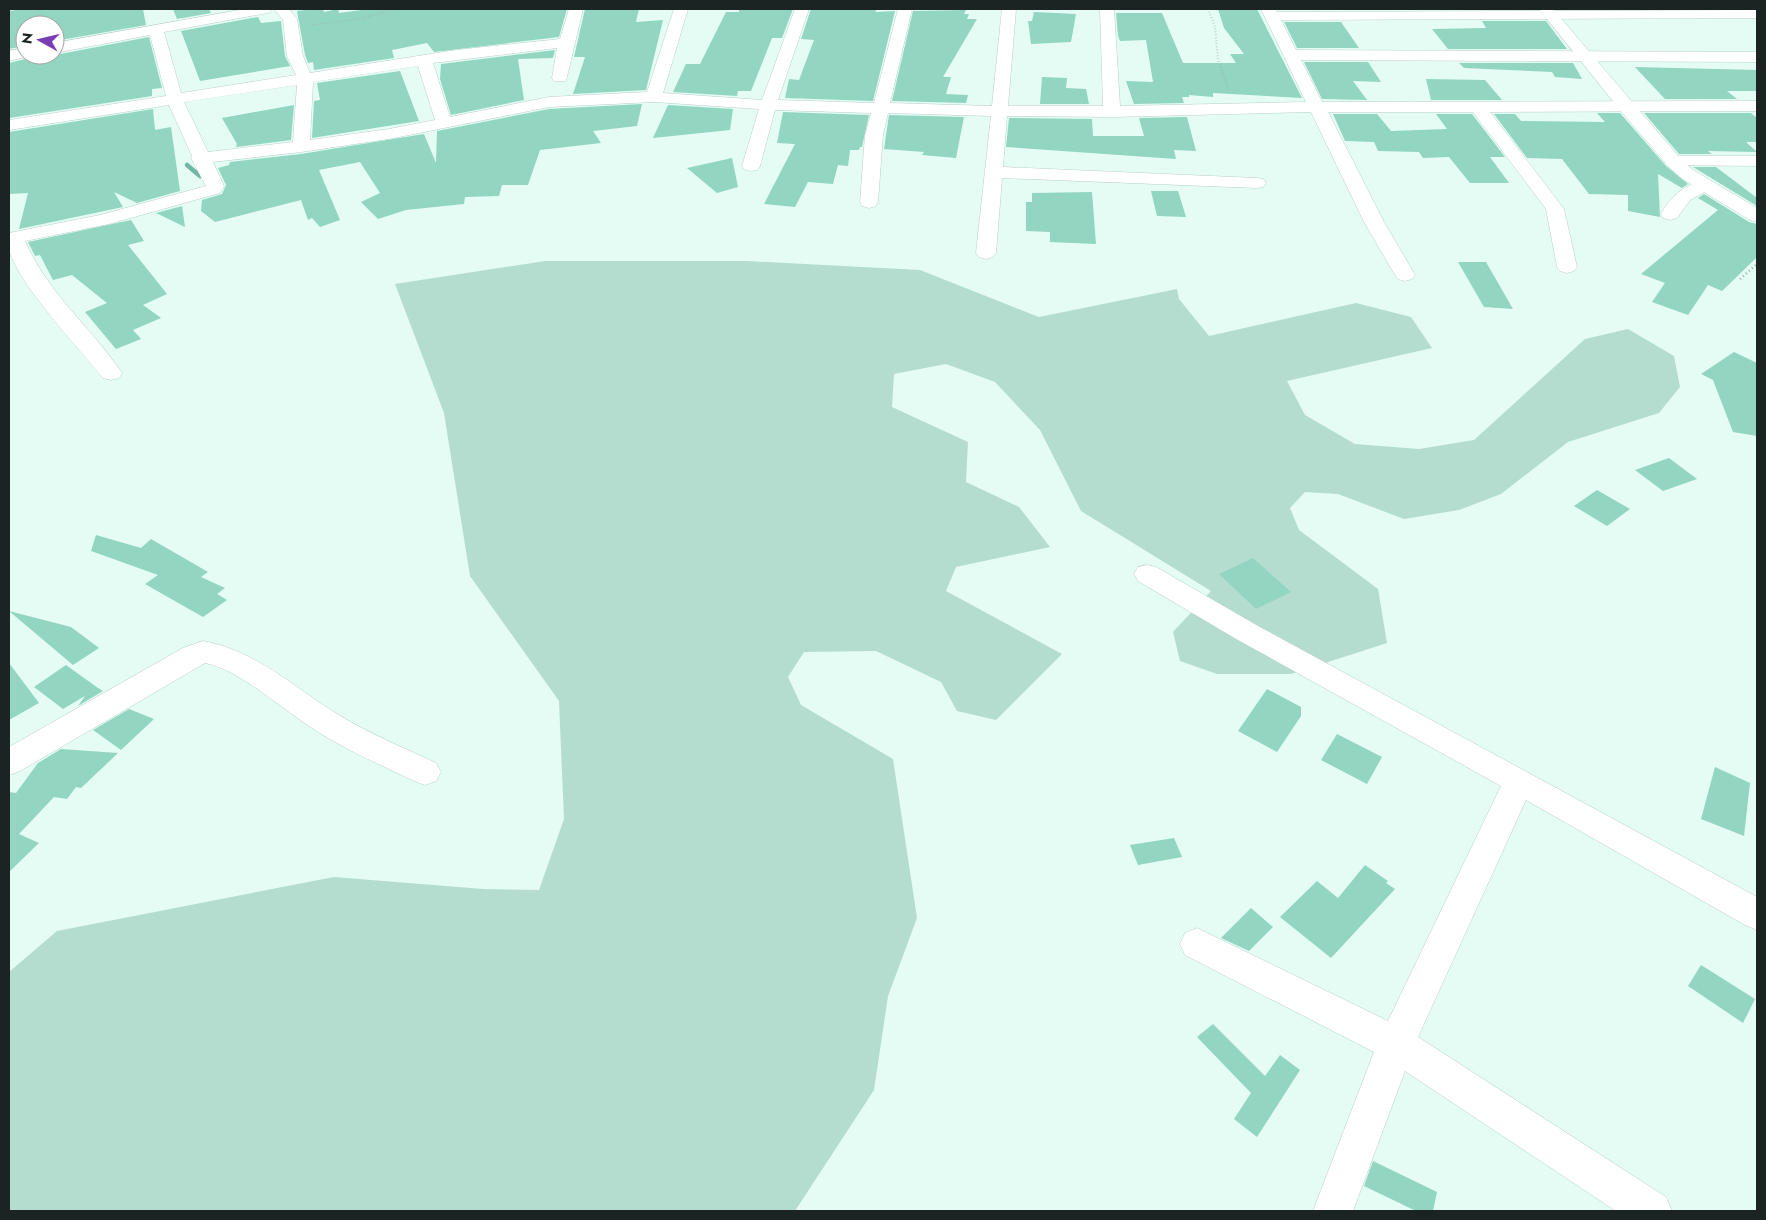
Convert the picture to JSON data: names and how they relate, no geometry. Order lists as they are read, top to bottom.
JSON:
{
  "north": "left"
}
